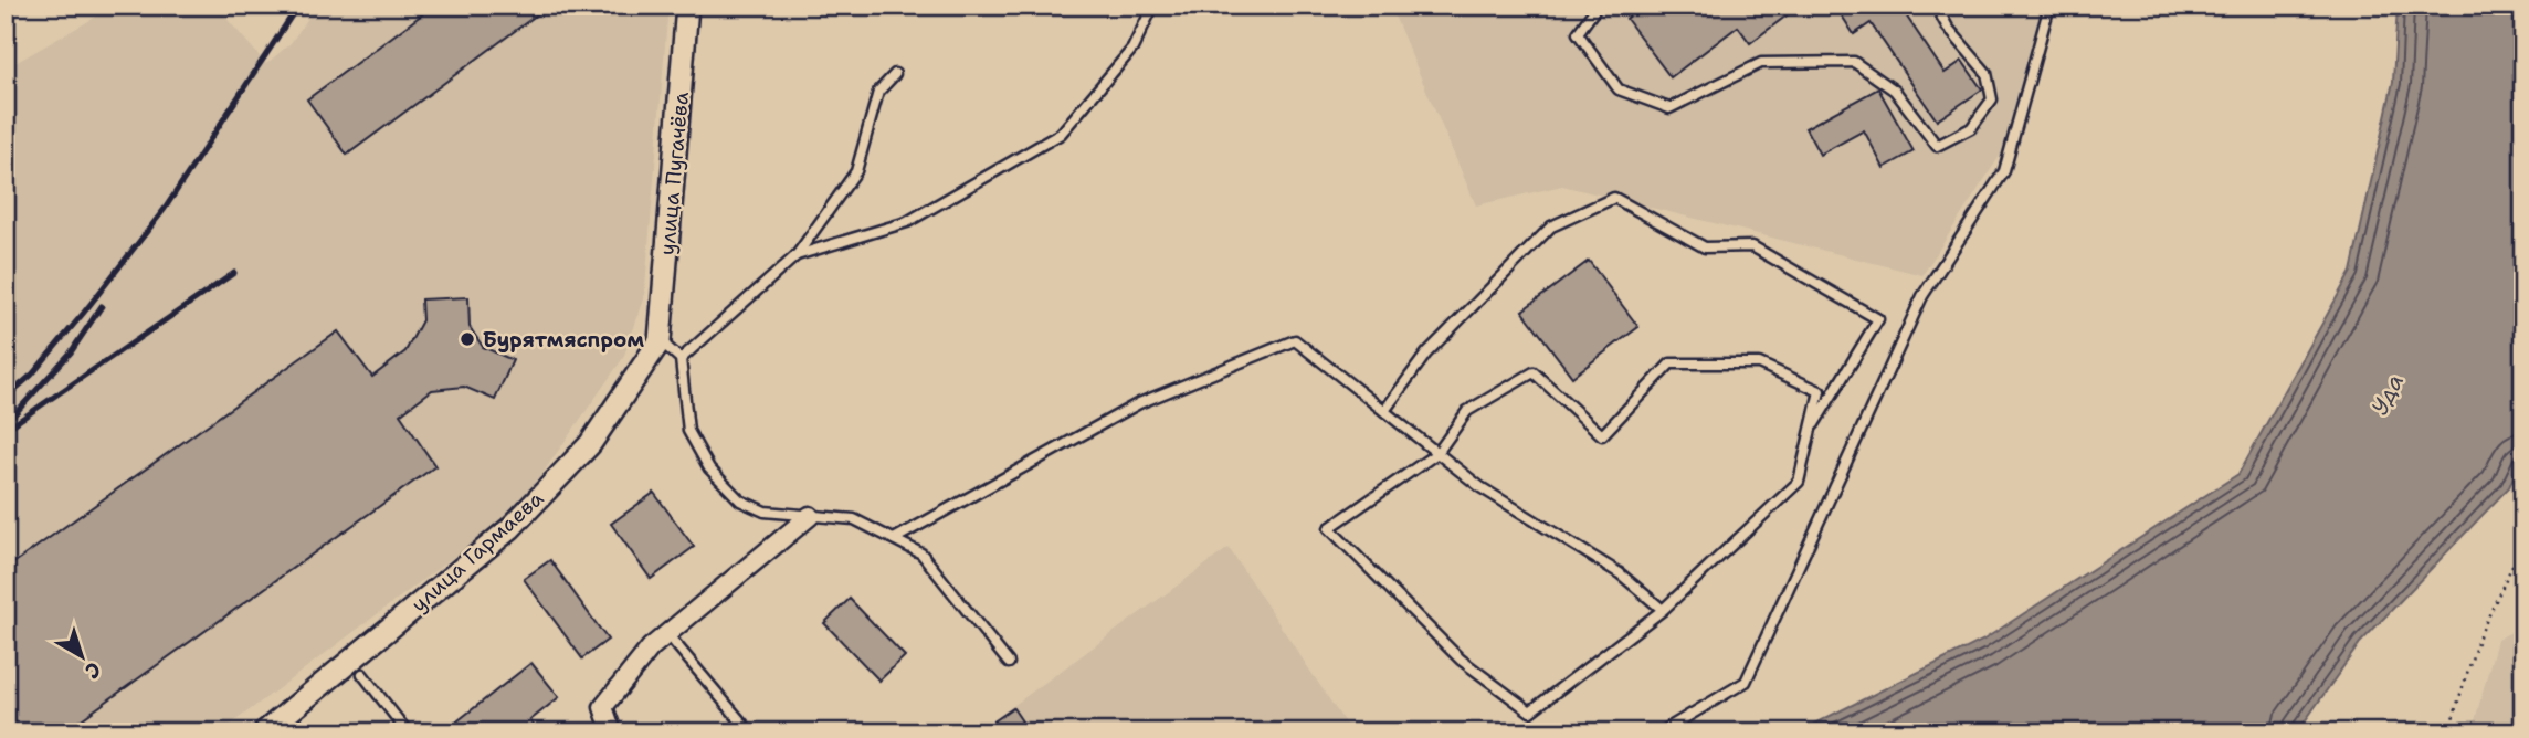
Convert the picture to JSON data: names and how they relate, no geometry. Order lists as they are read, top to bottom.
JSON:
{
  "streets": {
    "street": ["улица Пугачёва", "улица Гармаева"]
  },
  "crossings": [
    ["улица Пугачёва", "улица Гармаева"]
  ],
  "water": ["Уда"],
  "places": ["Бурятмяспром"],
  "north": "bottom right"
}
